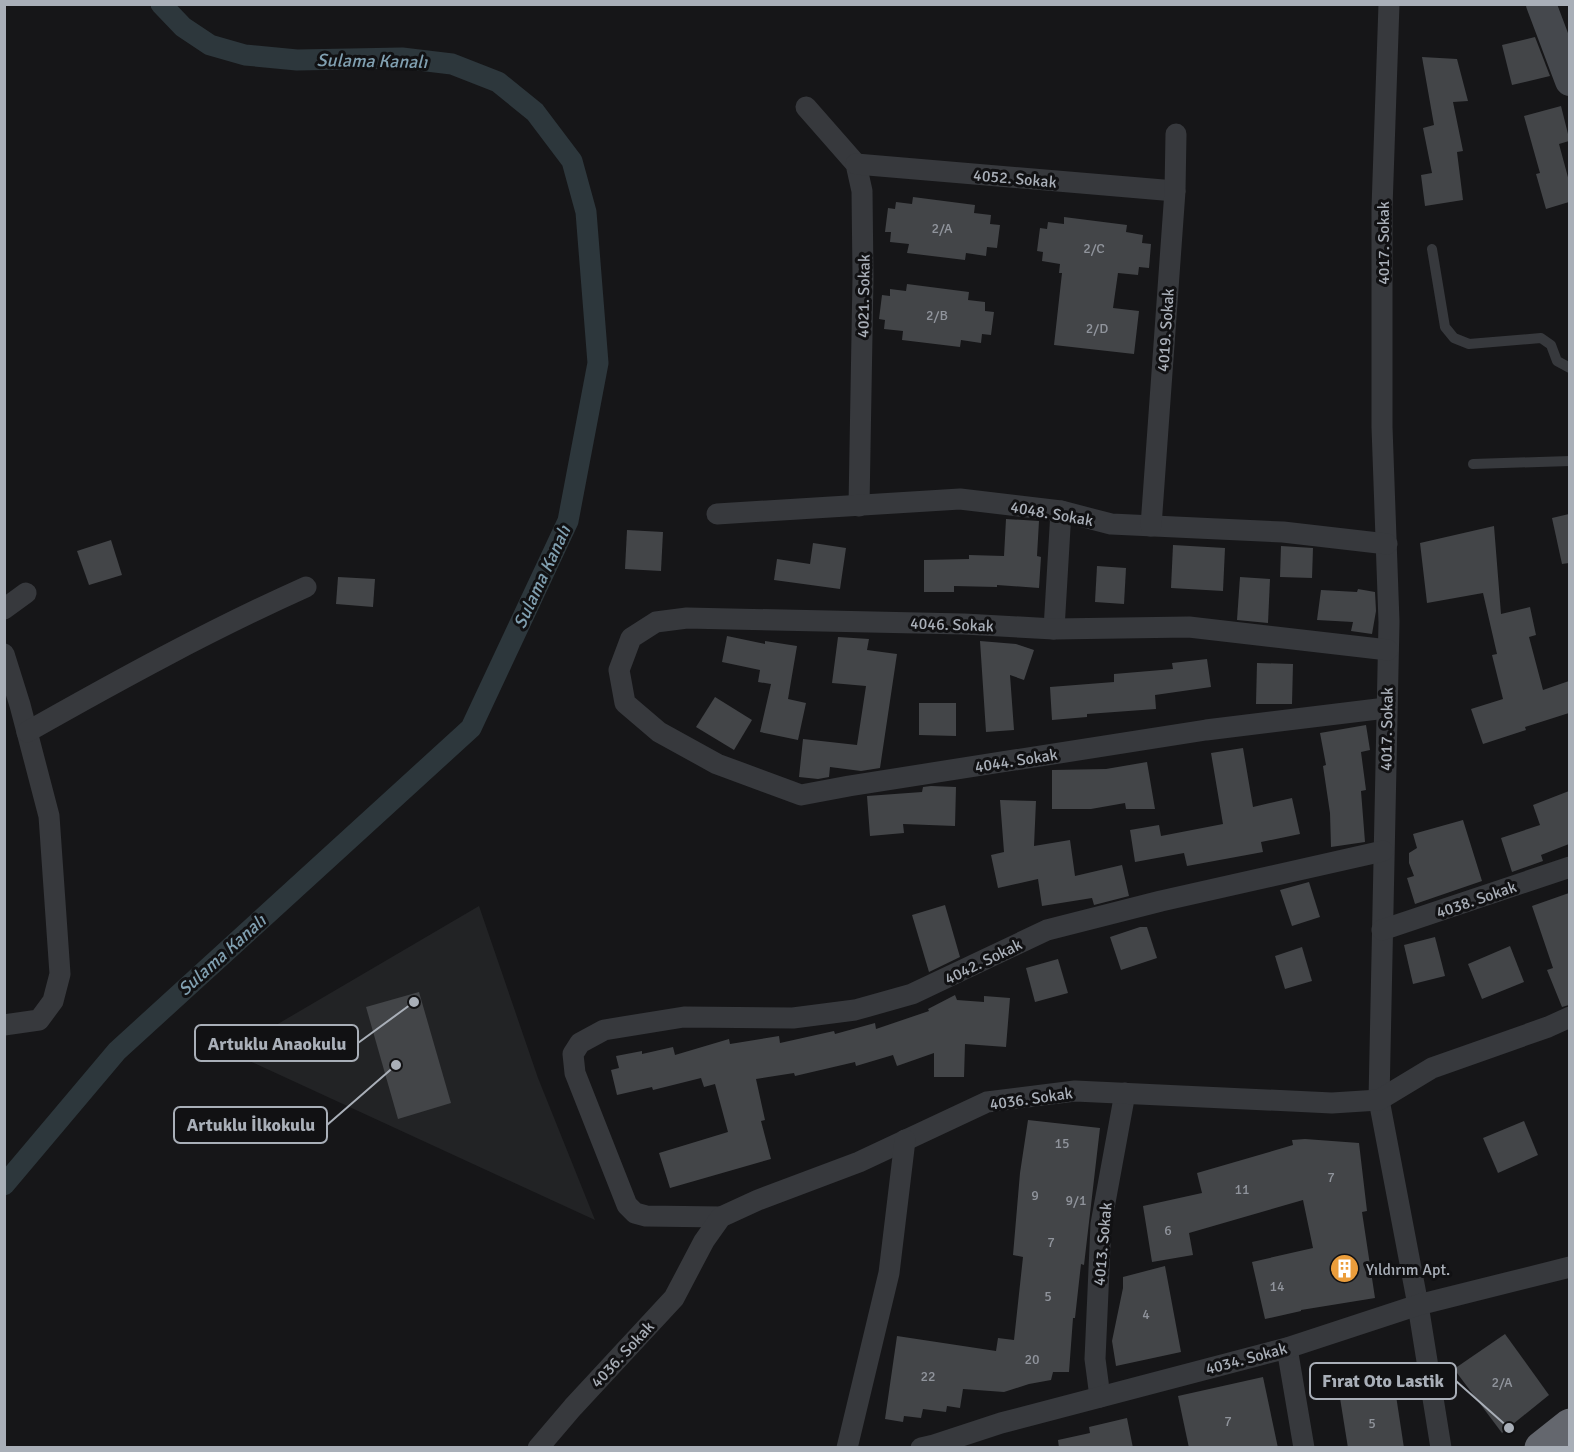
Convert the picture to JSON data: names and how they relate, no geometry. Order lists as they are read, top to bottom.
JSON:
{
  "streets": {
    "street": [
      "4052. Sokak",
      "4017. Sokak",
      "4021. Sokak",
      "4019. Sokak",
      "4048. Sokak",
      "4046. Sokak",
      "4044. Sokak",
      "4038. Sokak",
      "4042. Sokak",
      "4036. Sokak",
      "4013. Sokak",
      "4034. Sokak"
    ]
  },
  "crossings": [
    ["4052. Sokak", "4021. Sokak"],
    ["4052. Sokak", "4019. Sokak"],
    ["4017. Sokak", "4048. Sokak"],
    ["4017. Sokak", "4046. Sokak"],
    ["4017. Sokak", "4044. Sokak"],
    ["4017. Sokak", "4038. Sokak"],
    ["4017. Sokak", "4042. Sokak"],
    ["4017. Sokak", "4036. Sokak"],
    ["4017. Sokak", "4034. Sokak"],
    ["4021. Sokak", "4048. Sokak"],
    ["4019. Sokak", "4048. Sokak"],
    ["4046. Sokak", "4044. Sokak"],
    ["4042. Sokak", "4036. Sokak"],
    ["4036. Sokak", "4013. Sokak"],
    ["4013. Sokak", "4034. Sokak"]
  ],
  "water": ["Sulama Kanalı"],
  "places": {
    "other": ["Artuklu Anaokulu", "Artuklu İlkokulu", "Fırat Oto Lastik"],
    "building": ["Yıldırım Apt."]
  },
  "house_numbers": [
    "2/A",
    "2/C",
    "2/B",
    "2/D",
    "15",
    "7",
    "11",
    "9",
    "9/1",
    "6",
    "7",
    "14",
    "5",
    "4",
    "20",
    "22",
    "2/A",
    "7",
    "5"
  ]
}
